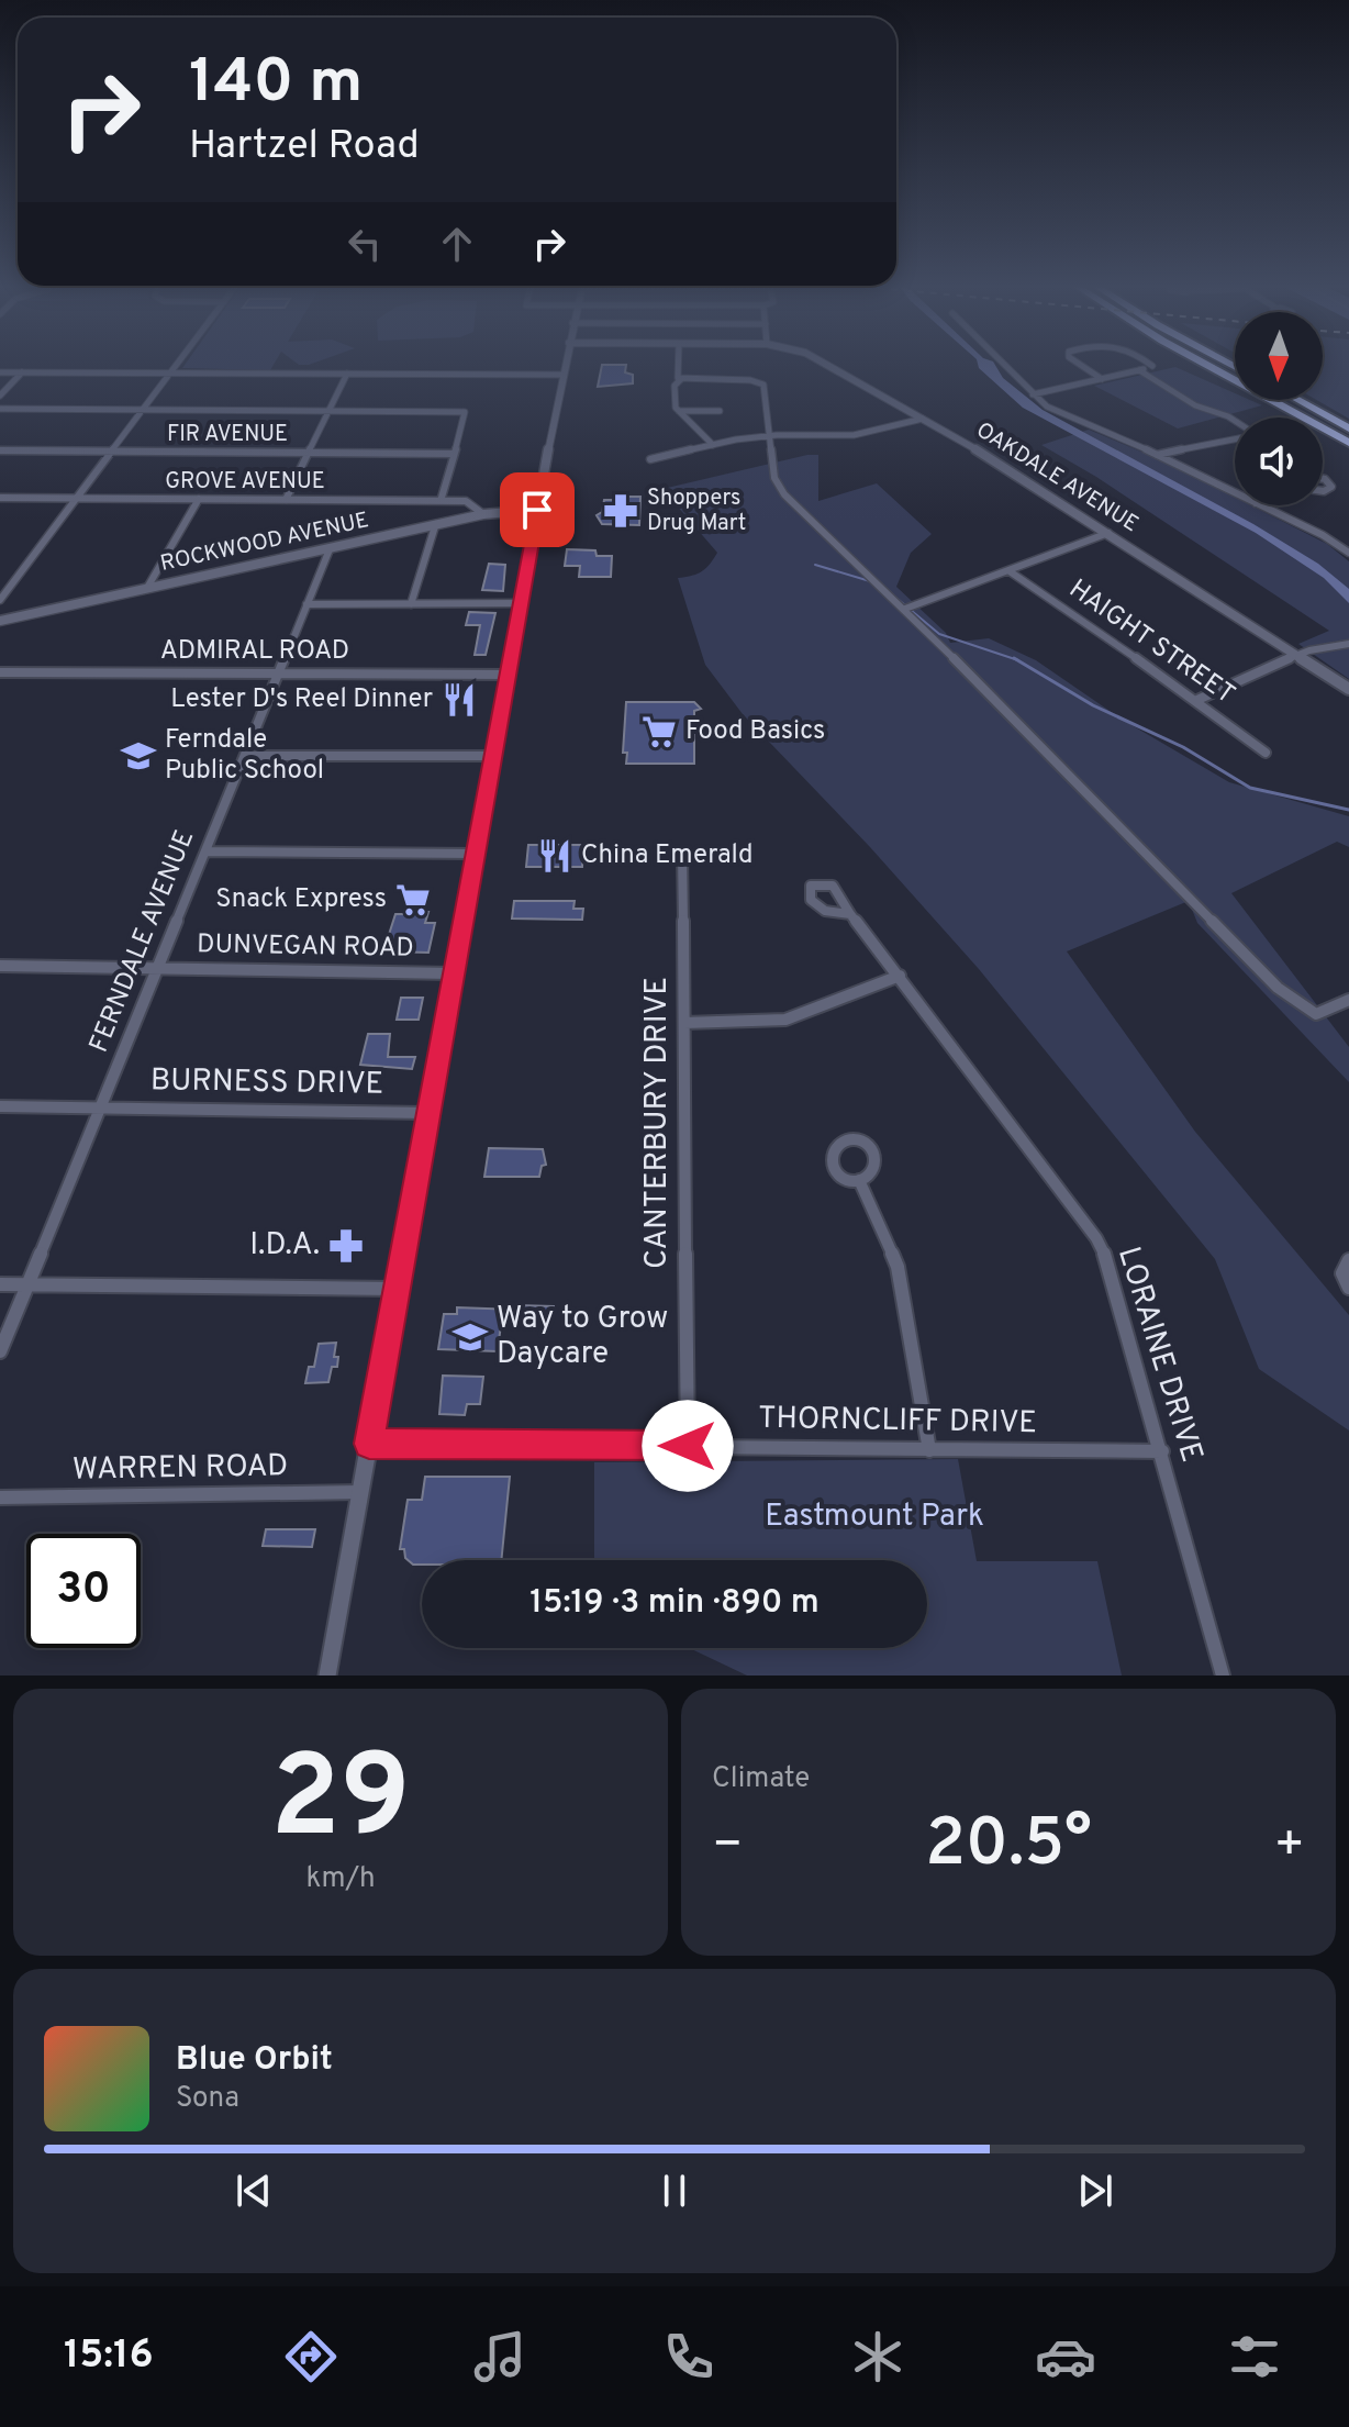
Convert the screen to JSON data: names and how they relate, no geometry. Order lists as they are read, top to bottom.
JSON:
{
  "streets": {
    "street": [
      "FIR AVENUE",
      "OAKDALE AVENUE",
      "GROVE AVENUE",
      "ROCKWOOD AVENUE",
      "HAIGHT STREET",
      "ADMIRAL ROAD",
      "FERNDALE AVENUE",
      "DUNVEGAN ROAD",
      "BURNESS DRIVE",
      "CANTERBURY DRIVE",
      "LORAINE DRIVE",
      "THORNCLIFF DRIVE",
      "WARREN ROAD"
    ]
  },
  "crossings": [
    ["GROVE AVENUE", "ROCKWOOD AVENUE"],
    ["ROCKWOOD AVENUE", "FERNDALE AVENUE"],
    ["ADMIRAL ROAD", "FERNDALE AVENUE"],
    ["FERNDALE AVENUE", "DUNVEGAN ROAD"],
    ["FERNDALE AVENUE", "BURNESS DRIVE"],
    ["CANTERBURY DRIVE", "THORNCLIFF DRIVE"],
    ["LORAINE DRIVE", "THORNCLIFF DRIVE"]
  ],
  "parks": ["Eastmount Park"],
  "places": {
    "pharmacy": ["Shoppers Drug Mart", "I.D.A."],
    "restaurant": ["Lester D's Reel Dinner", "China Emerald"],
    "supermarket": ["Food Basics", "Snack Express"],
    "school or university": ["Ferndale Public School", "Way to Grow Daycare"]
  },
  "north": "bottom",
  "page": {
    "turn": ["140 m", "Hartzel Road"],
    "limit": "30",
    "trip": "15:19 · 3 min · 890 m",
    "tile": [
      ["29", "km/h"],
      "Climate"
    ],
    "heat": ["−", "20.5°", "+"],
    "song": ["Blue Orbit", "Sona"],
    "tabs": "15:16"
  }
}
